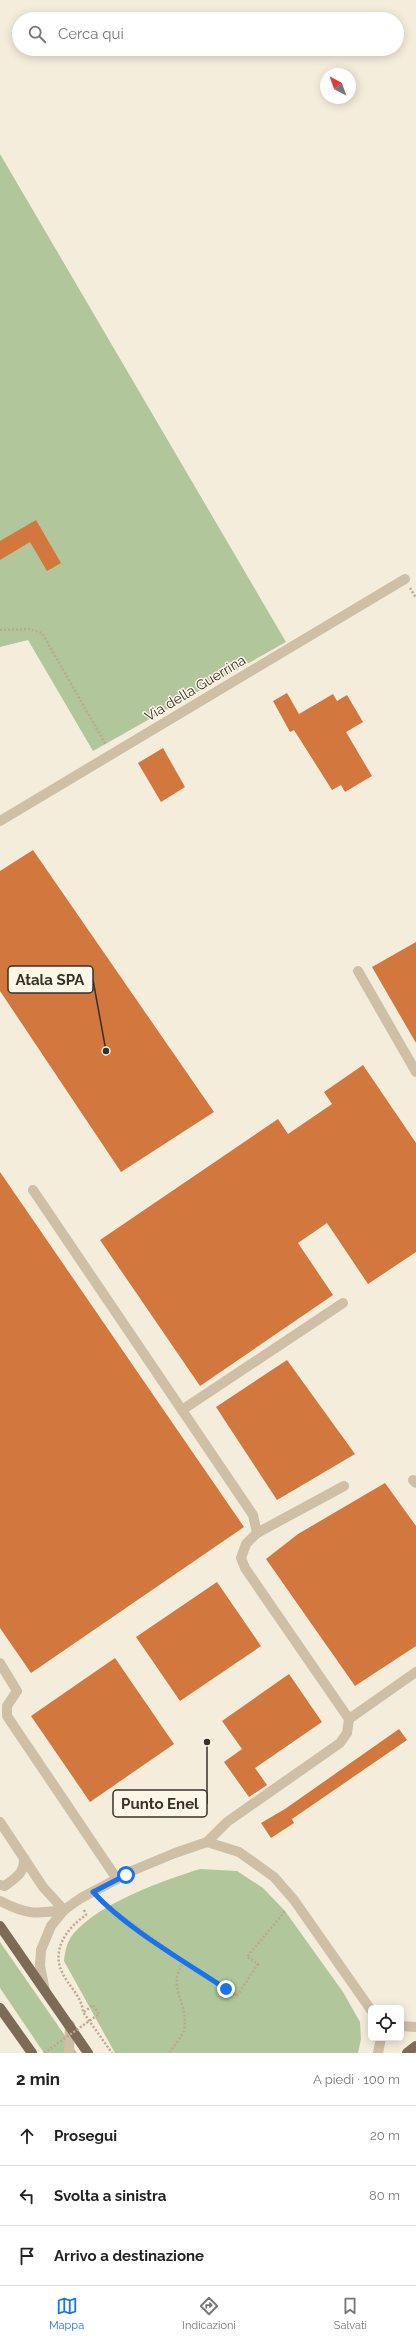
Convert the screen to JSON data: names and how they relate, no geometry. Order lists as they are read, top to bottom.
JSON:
{
  "streets": {
    "street": ["Via della Guerrina"]
  },
  "places": ["Atala SPA", "Punto Enel"],
  "north": "top left",
  "page": {
    "search": "Cerca qui",
    "heading": ["2 min", "A piedi · 100 m"],
    "list": [
      ["Prosegui", "20 m"],
      ["Svolta a sinistra", "80 m"],
      "Arrivo a destinazione"
    ],
    "nav": ["Mappa", "Indicazioni", "Salvati"]
  }
}
